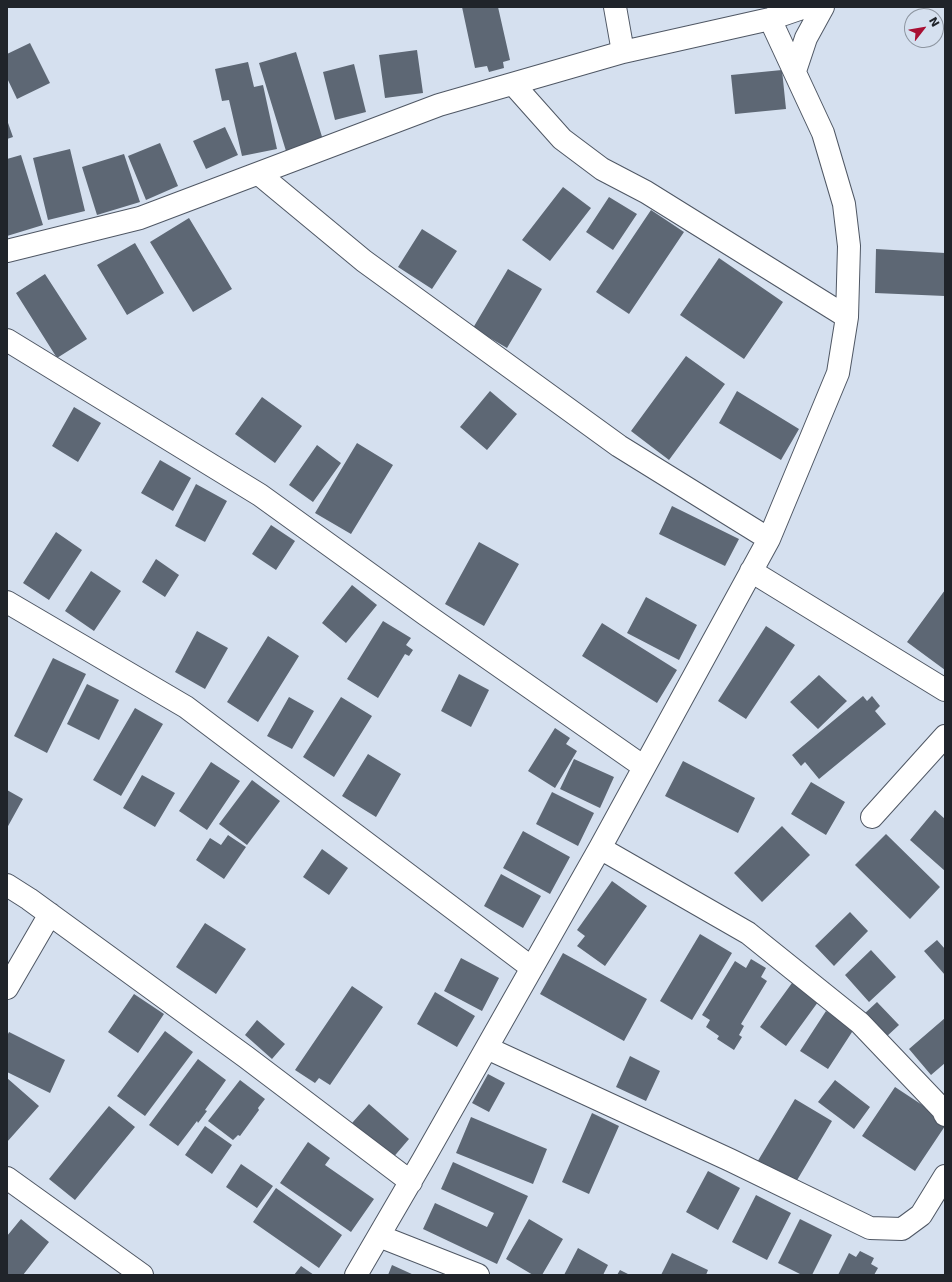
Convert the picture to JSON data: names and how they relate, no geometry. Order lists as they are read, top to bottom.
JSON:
{
  "north": "top right"
}
